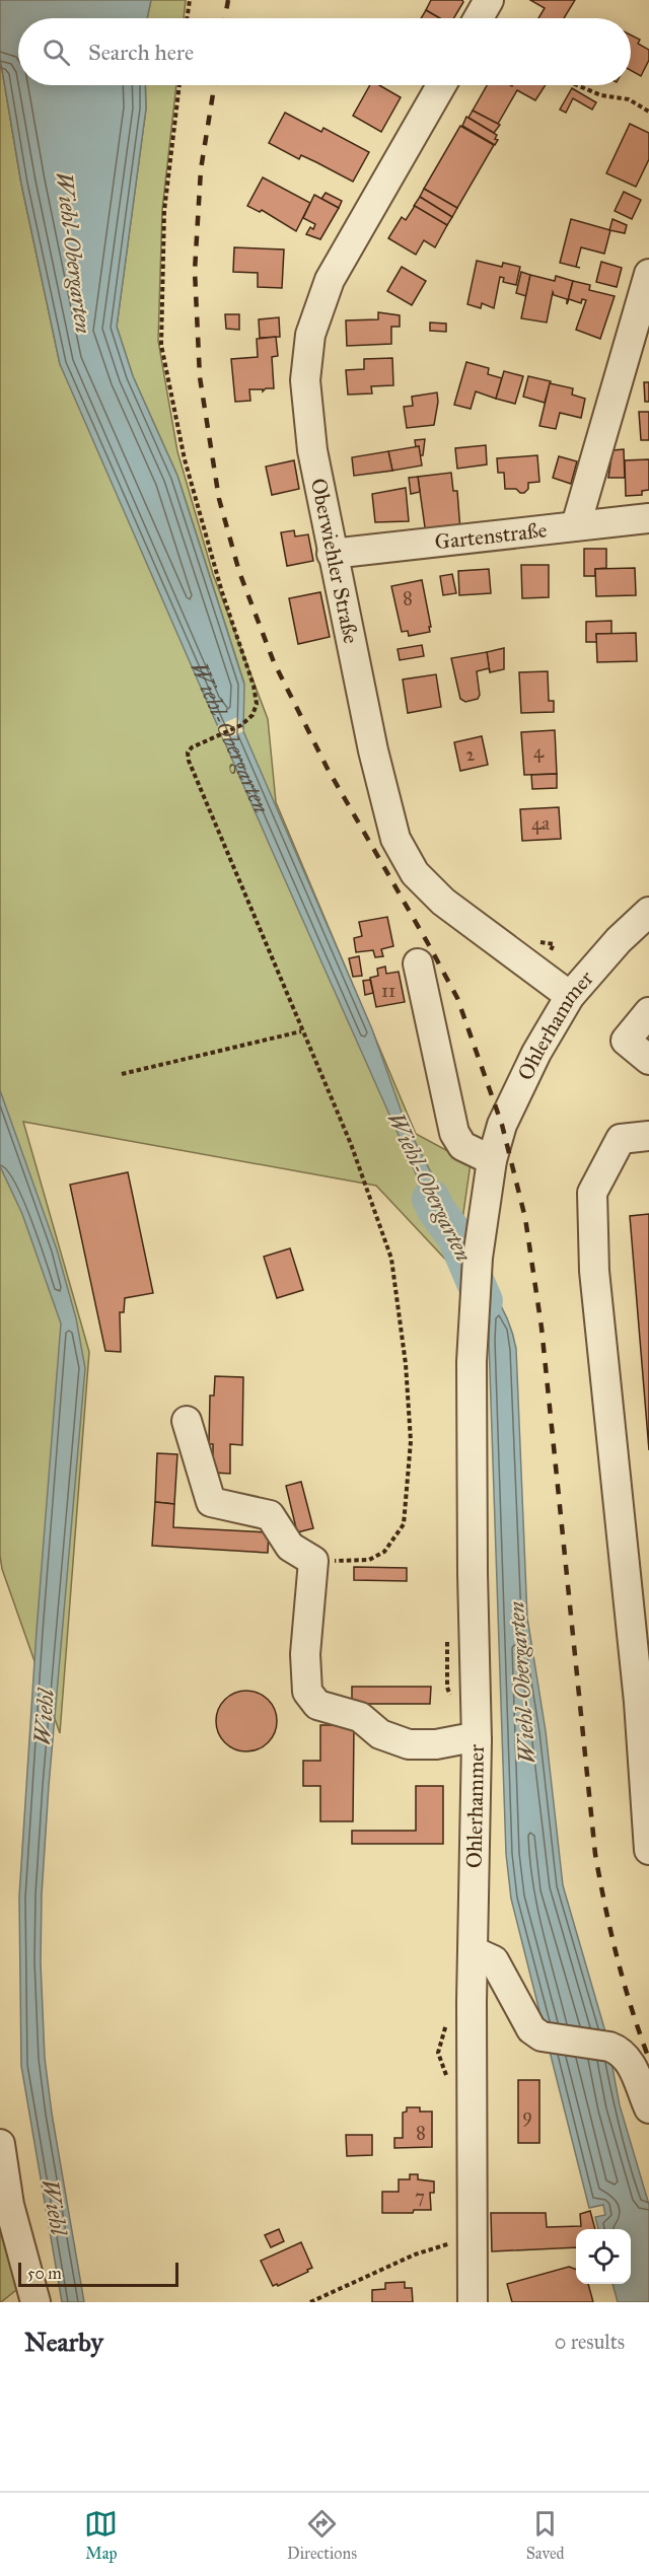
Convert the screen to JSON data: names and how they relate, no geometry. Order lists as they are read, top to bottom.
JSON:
{
  "streets": {
    "street": ["Gartenstraße", "Oberwiehler Straße", "Ohlerhammer"]
  },
  "crossings": [
    ["Gartenstraße", "Oberwiehler Straße"],
    ["Oberwiehler Straße", "Ohlerhammer"]
  ],
  "water": ["Wiehl-Obergarten", "Wiehl"],
  "house_numbers": [
    "8",
    "4",
    "2",
    "4a",
    "11",
    "9",
    "8",
    "7"
  ],
  "scale_bar": "50 m",
  "page": {
    "search": "Search here",
    "scale": "50 m",
    "heading": ["Nearby", "0 results"],
    "nav": ["Map", "Directions", "Saved"]
  }
}
